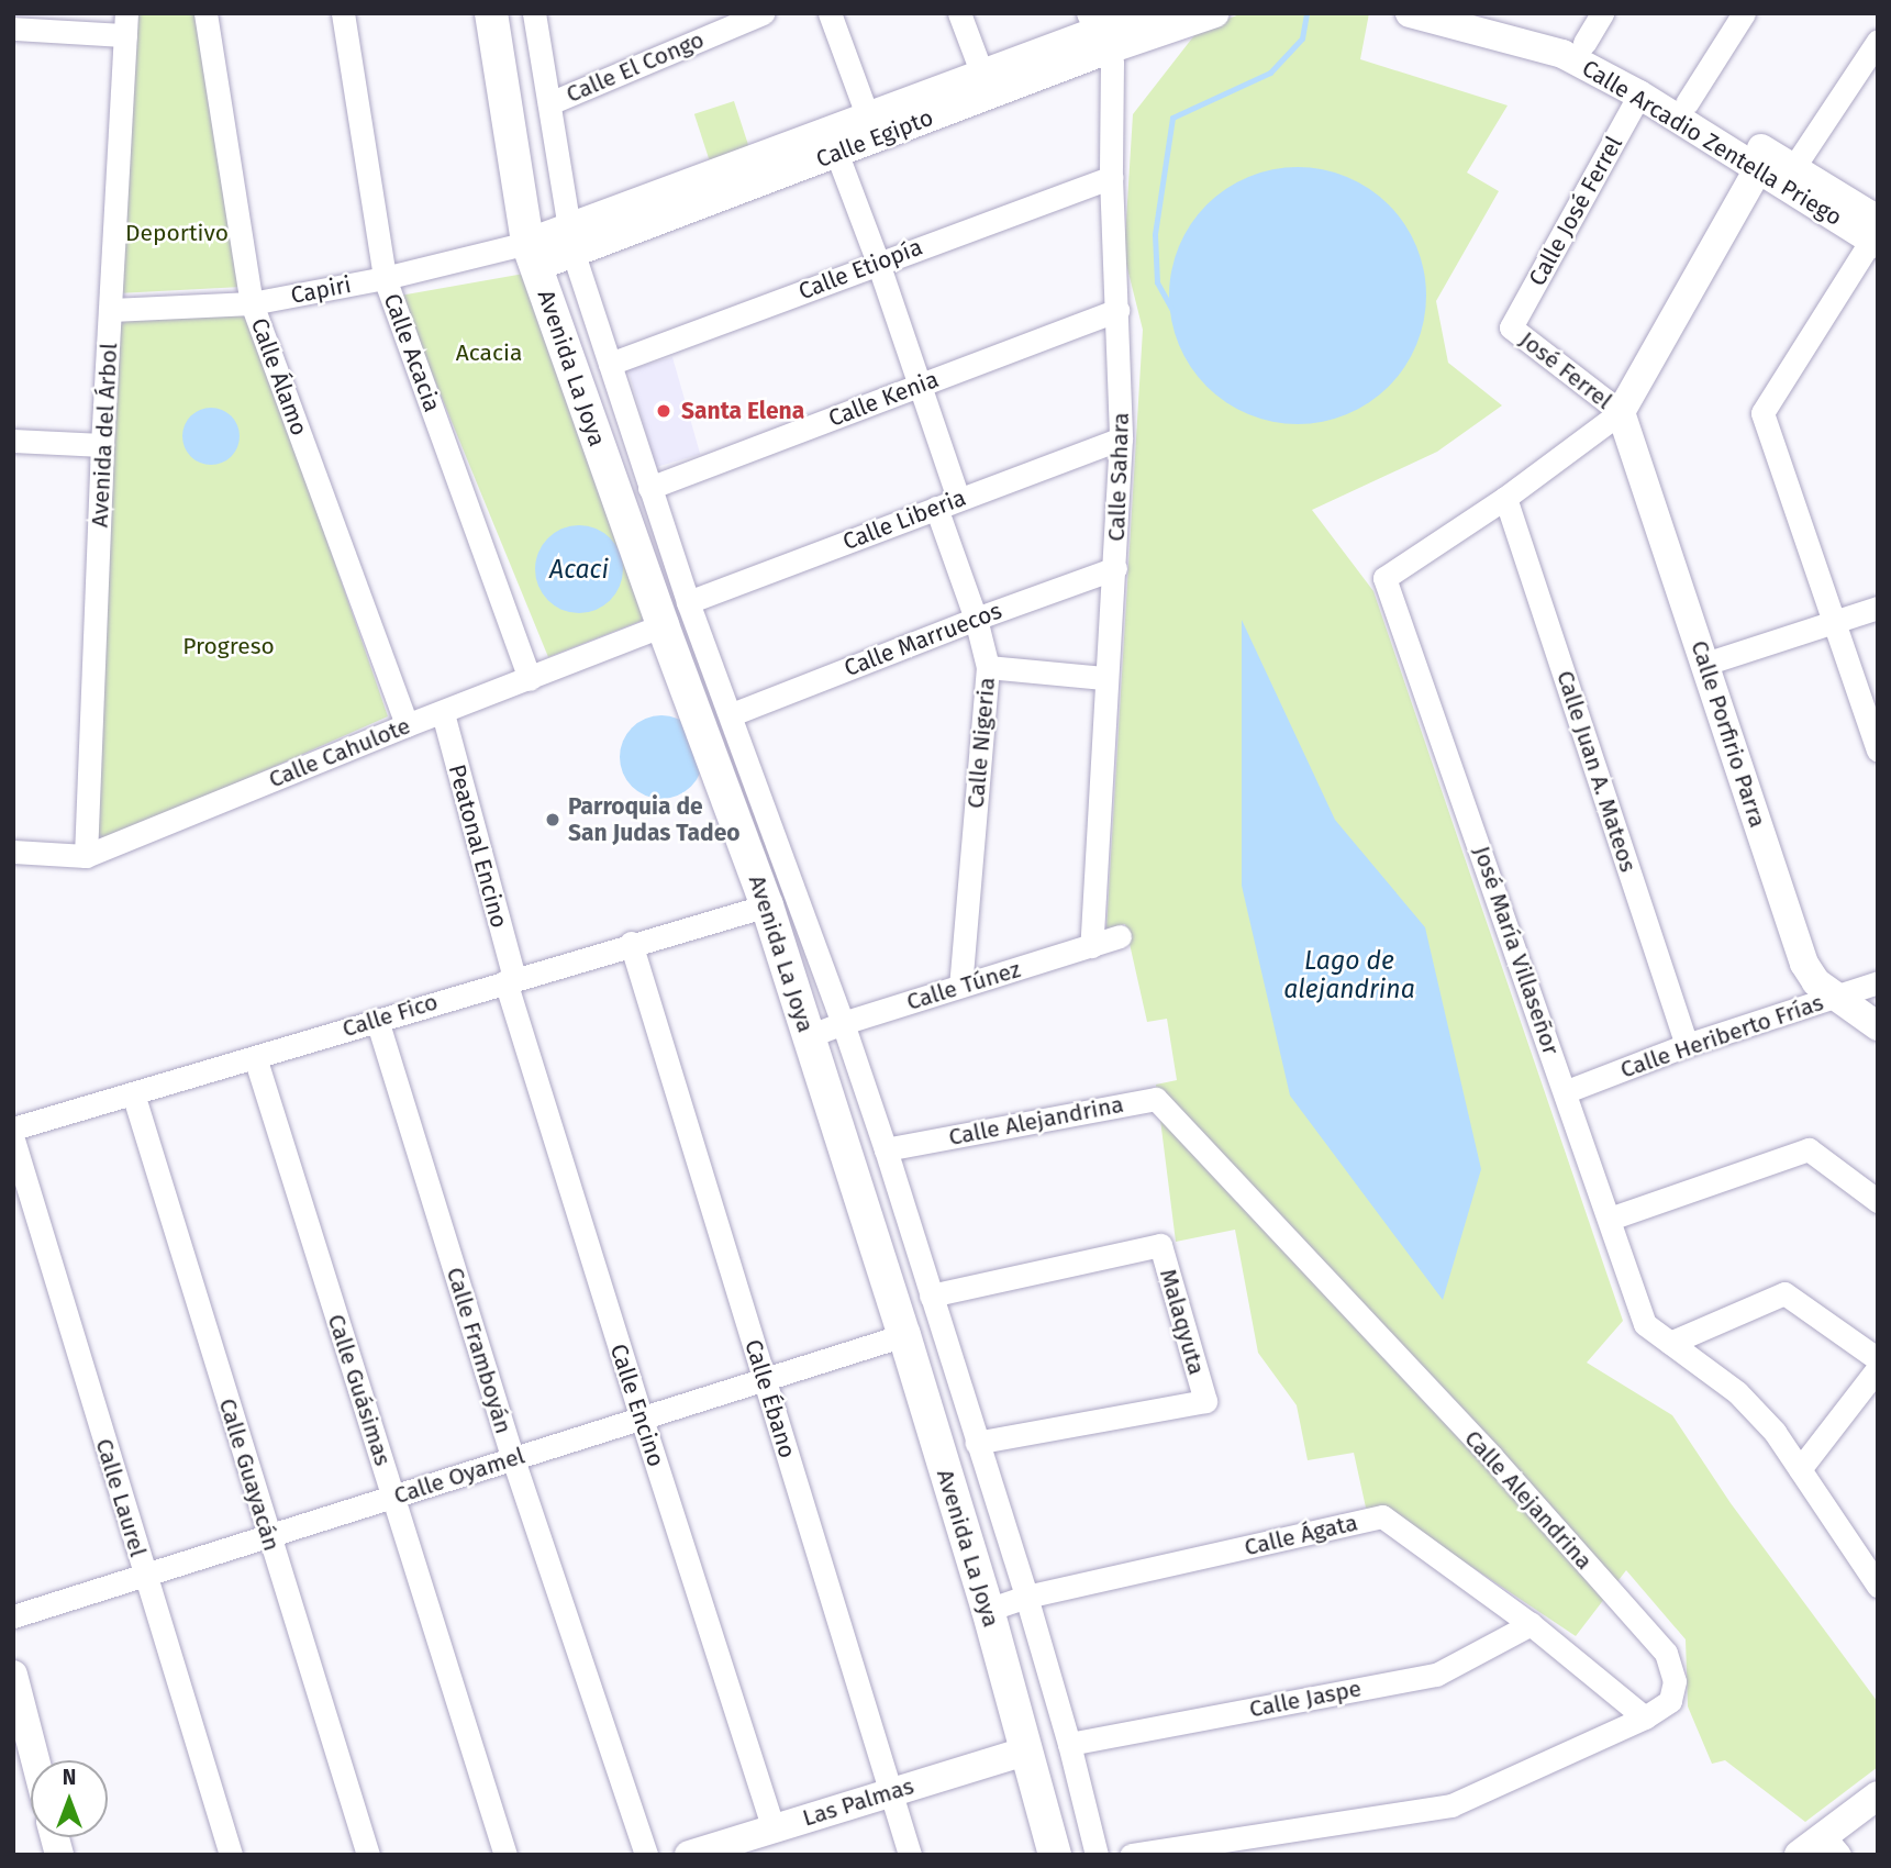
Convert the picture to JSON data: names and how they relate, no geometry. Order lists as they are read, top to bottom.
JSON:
{
  "streets": {
    "main road": ["Avenida La Joya"],
    "street": [
      "Calle El Congo",
      "Calle Egipto",
      "Calle Arcadio Zentella Priego",
      "Calle José Ferrel",
      "Calle Etiopía",
      "Capiri",
      "Calle Acacia",
      "José Ferrel",
      "Calle Álamo",
      "Calle Kenia",
      "Avenida del Árbol",
      "Calle Sahara",
      "Calle Liberia",
      "Calle Marruecos",
      "Calle Porfirio Parra",
      "Calle Nigeria",
      "Calle Cahulote",
      "Calle Juan A. Mateos",
      "Peatonal Encino",
      "José María Villaseñor",
      "Calle Túnez",
      "Calle Fico",
      "Calle Heriberto Frías",
      "Calle Alejandrina",
      "Malaqyuta",
      "Calle Framboyán",
      "Calle Guásimas",
      "Calle Ébano",
      "Calle Encino",
      "Calle Guayacán",
      "Calle Oyamel",
      "Calle Laurel",
      "Calle Ágata",
      "Calle Jaspe",
      "Las Palmas"
    ]
  },
  "crossings": [
    ["Calle El Congo", "Avenida La Joya"],
    ["Calle Egipto", "Capiri"],
    ["Calle Egipto", "Avenida La Joya"],
    ["Calle Egipto", "Calle Sahara"],
    ["Calle Arcadio Zentella Priego", "Calle José Ferrel"],
    ["Calle José Ferrel", "José Ferrel"],
    ["Calle Etiopía", "Avenida La Joya"],
    ["Calle Etiopía", "Calle Sahara"],
    ["Capiri", "Calle Acacia"],
    ["Capiri", "Avenida La Joya"],
    ["Capiri", "Calle Álamo"],
    ["Capiri", "Avenida del Árbol"],
    ["Calle Acacia", "Calle Cahulote"],
    ["Avenida La Joya", "Calle Kenia"],
    ["Avenida La Joya", "Calle Liberia"],
    ["Avenida La Joya", "Calle Marruecos"],
    ["Avenida La Joya", "Calle Cahulote"],
    ["Avenida La Joya", "Calle Túnez"],
    ["Avenida La Joya", "Calle Fico"],
    ["Avenida La Joya", "Calle Alejandrina"],
    ["Avenida La Joya", "Malaqyuta"],
    ["Avenida La Joya", "Calle Oyamel"],
    ["Avenida La Joya", "Calle Ágata"],
    ["Avenida La Joya", "Calle Jaspe"],
    ["Avenida La Joya", "Las Palmas"],
    ["José Ferrel", "Calle Porfirio Parra"],
    ["Calle Álamo", "Calle Cahulote"],
    ["Calle Kenia", "Calle Sahara"],
    ["Avenida del Árbol", "Calle Cahulote"],
    ["Calle Sahara", "Calle Liberia"],
    ["Calle Sahara", "Calle Marruecos"],
    ["Calle Sahara", "Calle Túnez"],
    ["Calle Liberia", "Calle Nigeria"],
    ["Calle Marruecos", "Calle Nigeria"],
    ["Calle Porfirio Parra", "Calle Heriberto Frías"],
    ["Calle Nigeria", "Calle Túnez"],
    ["Calle Cahulote", "Peatonal Encino"],
    ["Calle Juan A. Mateos", "José María Villaseñor"],
    ["Calle Juan A. Mateos", "Calle Heriberto Frías"],
    ["Peatonal Encino", "Calle Fico"],
    ["Peatonal Encino", "Calle Encino"],
    ["José María Villaseñor", "Calle Heriberto Frías"],
    ["Calle Fico", "Calle Framboyán"],
    ["Calle Fico", "Calle Guásimas"],
    ["Calle Fico", "Calle Ébano"],
    ["Calle Fico", "Calle Encino"],
    ["Calle Fico", "Calle Guayacán"],
    ["Calle Alejandrina", "Calle Ágata"],
    ["Calle Framboyán", "Calle Oyamel"],
    ["Calle Guásimas", "Calle Oyamel"],
    ["Calle Ébano", "Calle Oyamel"],
    ["Calle Ébano", "Las Palmas"],
    ["Calle Encino", "Calle Oyamel"],
    ["Calle Encino", "Las Palmas"],
    ["Calle Guayacán", "Calle Oyamel"],
    ["Calle Oyamel", "Calle Laurel"],
    ["Calle Ágata", "Calle Jaspe"]
  ],
  "water": ["Acaci", "Lago de alejandrina"],
  "parks": ["Deportivo", "Acacia", "Progreso"],
  "places": ["Santa Elena", "Parroquia de San Judas Tadeo"],
  "north": "top"
}
